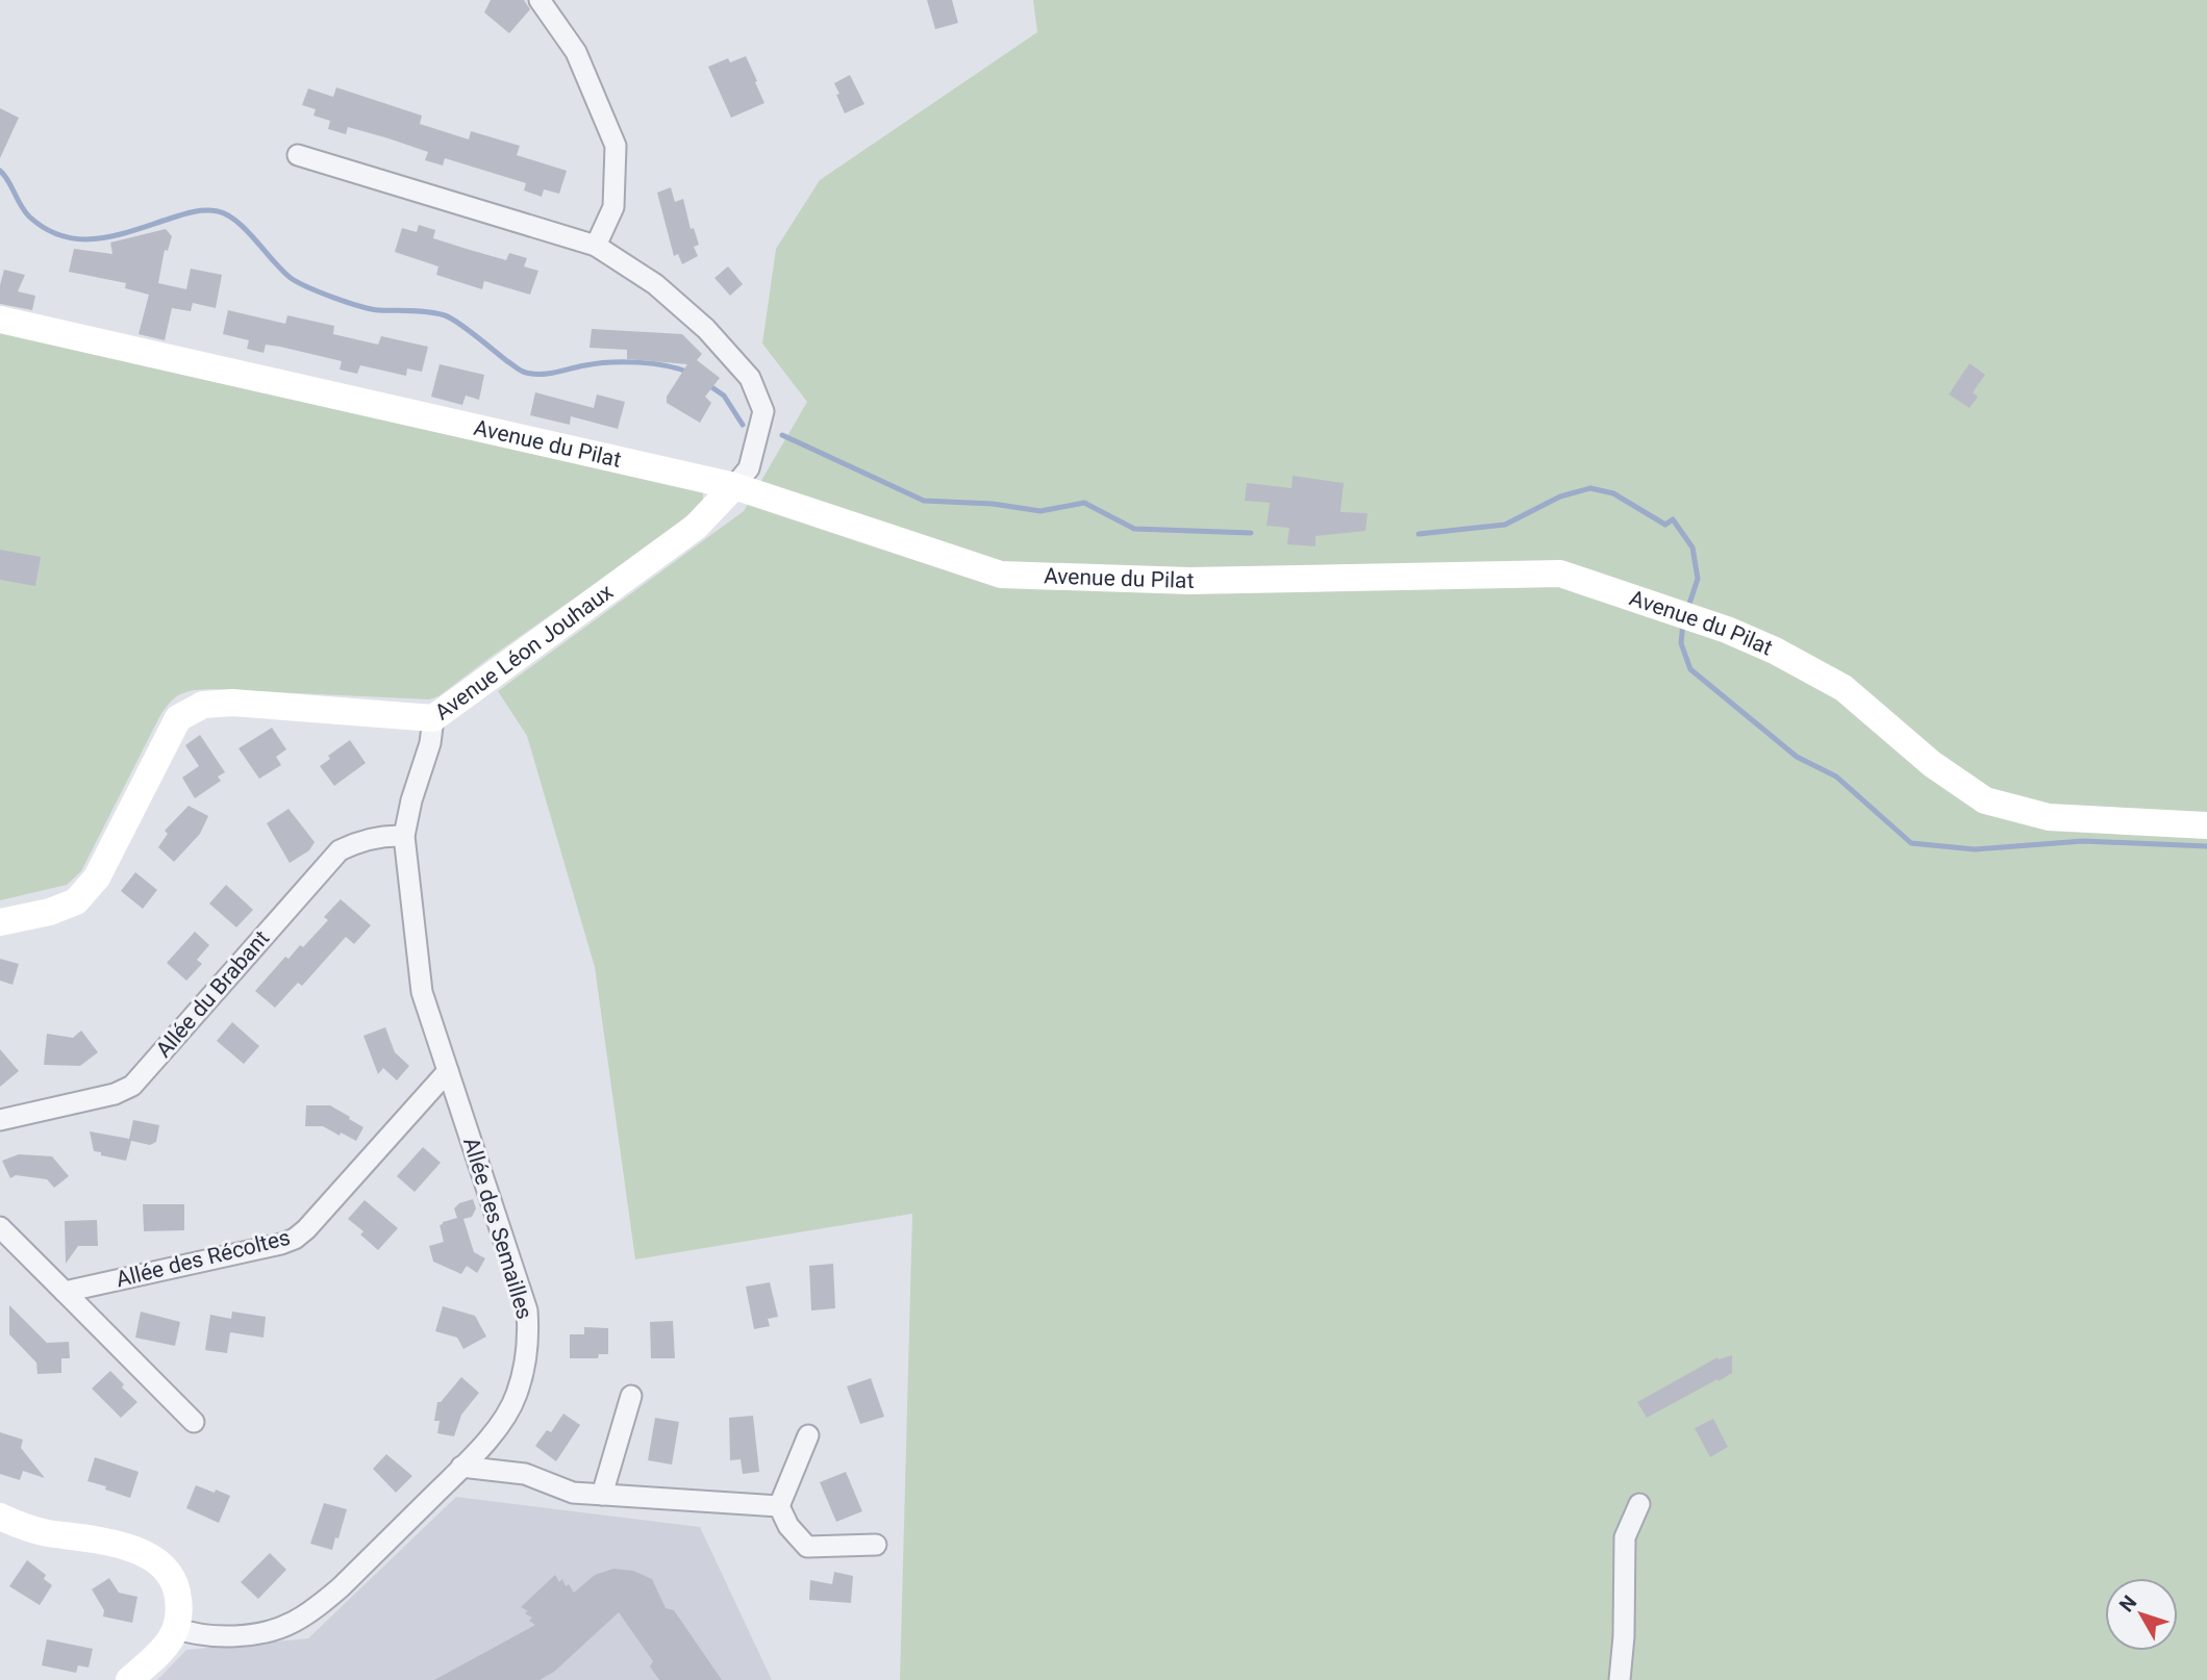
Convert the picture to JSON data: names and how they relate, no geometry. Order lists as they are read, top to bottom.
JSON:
{
  "streets": {
    "main road": ["Avenue du Pilat", "Avenue Léon Jouhaux"],
    "street": ["Allée du Brabant", "Allée des Semailles", "Allée des Récoltes"]
  },
  "crossings": [
    ["Avenue du Pilat", "Avenue Léon Jouhaux"],
    ["Avenue Léon Jouhaux", "Allée des Semailles"],
    ["Allée du Brabant", "Allée des Semailles"],
    ["Allée des Semailles", "Allée des Récoltes"]
  ],
  "north": "top left"
}
